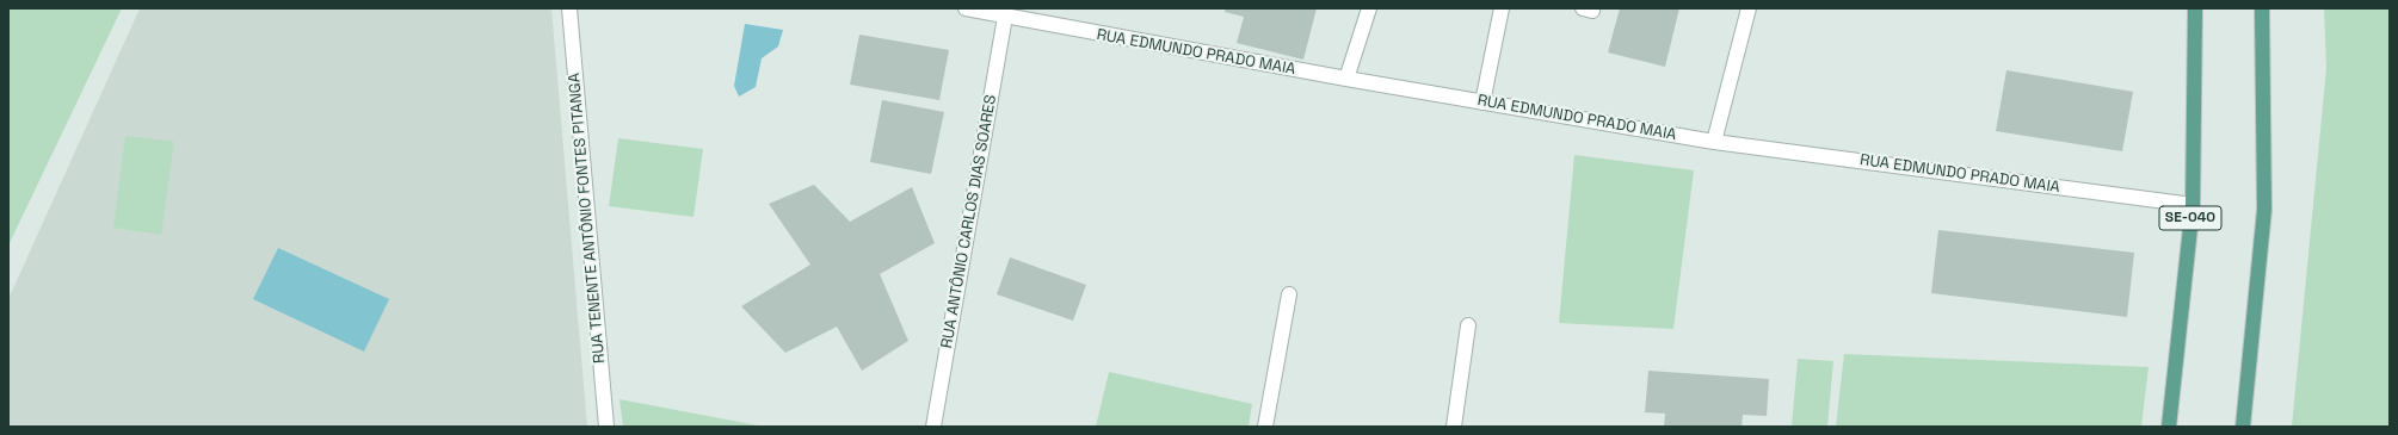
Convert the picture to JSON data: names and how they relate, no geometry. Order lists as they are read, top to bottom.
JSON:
{
  "streets": {
    "main road": ["SE-040"],
    "street": ["RUA EDMUNDO PRADO MAIA", "RUA TENENTE ANTÔNIO FONTES PITANGA", "RUA ANTÔNIO CARLOS DIAS SOARES"]
  },
  "crossings": [
    ["RUA EDMUNDO PRADO MAIA", "SE-040"],
    ["RUA EDMUNDO PRADO MAIA", "RUA ANTÔNIO CARLOS DIAS SOARES"]
  ]
}
